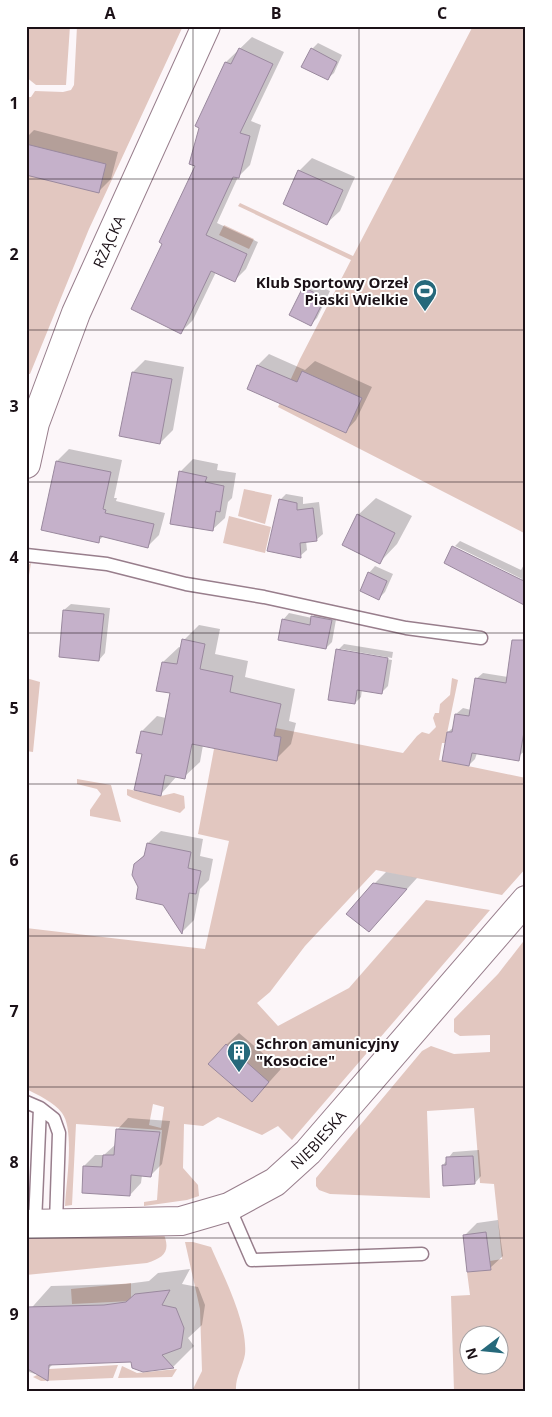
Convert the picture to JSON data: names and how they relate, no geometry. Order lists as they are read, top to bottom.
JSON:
{
  "streets": {
    "street": ["RŻĄCKA", "NIEBIESKA"]
  },
  "places": {
    "sports": ["Klub Sportowy Orzeł Piaski Wielkie"],
    "building": ["Schron amunicyjny \"Kosocice\""]
  },
  "north": "left",
  "grid": {
    "columns": ["A", "B", "C"],
    "rows": [
      "1",
      "2",
      "3",
      "4",
      "5",
      "6",
      "7",
      "8",
      "9"
    ]
  }
}
